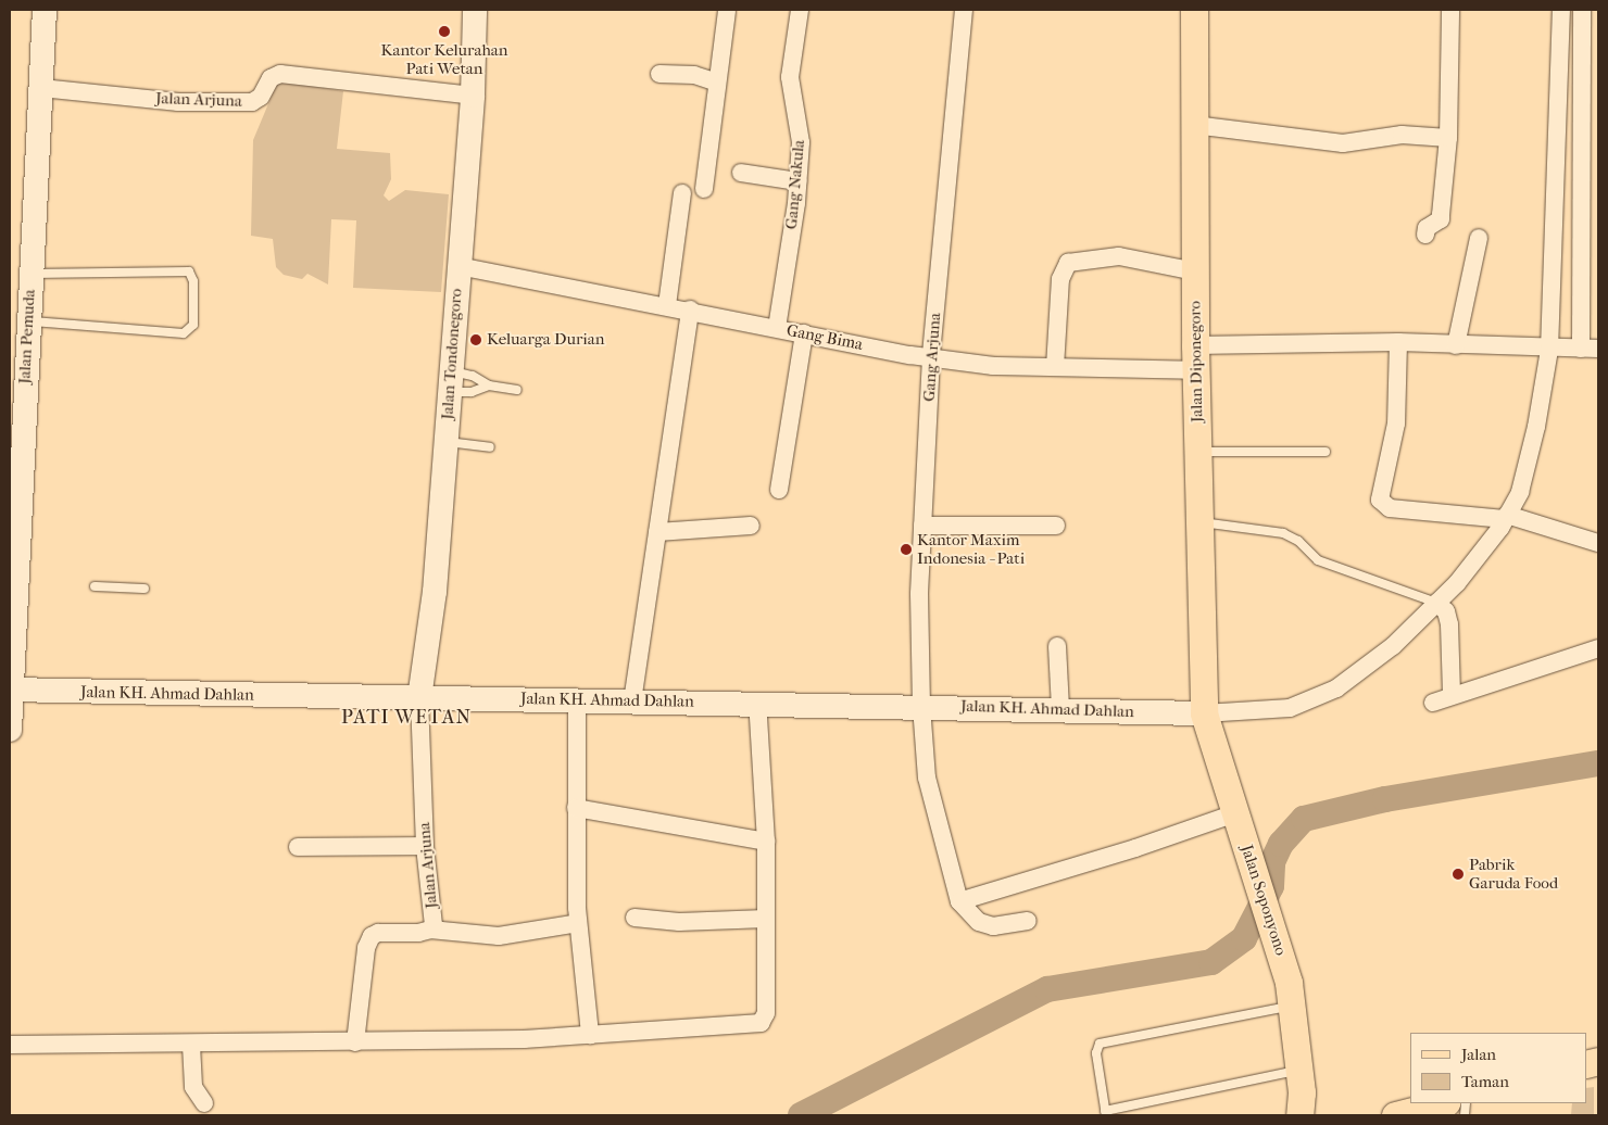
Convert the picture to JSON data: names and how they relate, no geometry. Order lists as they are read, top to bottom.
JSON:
{
  "streets": {
    "main road": ["Jalan Diponegoro", "Jalan Soponyono"],
    "street": [
      "Jalan Arjuna",
      "Gang Nakula",
      "Jalan Pemuda",
      "Gang Bima",
      "Jalan Tondonegoro",
      "Gang Arjuna",
      "Jalan KH. Ahmad Dahlan"
    ]
  },
  "crossings": [
    ["Jalan Arjuna", "Jalan Pemuda"],
    ["Jalan Arjuna", "Jalan Tondonegoro"],
    ["Jalan Arjuna", "Jalan KH. Ahmad Dahlan"],
    ["Gang Nakula", "Gang Bima"],
    ["Jalan Pemuda", "Jalan KH. Ahmad Dahlan"],
    ["Gang Bima", "Jalan Tondonegoro"],
    ["Gang Bima", "Gang Arjuna"],
    ["Gang Bima", "Jalan Diponegoro"],
    ["Jalan Tondonegoro", "Jalan KH. Ahmad Dahlan"],
    ["Gang Arjuna", "Jalan KH. Ahmad Dahlan"],
    ["Jalan Diponegoro", "Jalan KH. Ahmad Dahlan"],
    ["Jalan Diponegoro", "Jalan Soponyono"],
    ["Jalan KH. Ahmad Dahlan", "Jalan Soponyono"]
  ],
  "districts": ["PATI WETAN"],
  "places": [
    "Kantor Kelurahan Pati Wetan",
    "Keluarga Durian",
    "Kantor Maxim Indonesia - Pati",
    "Pabrik Garuda Food"
  ],
  "legend": ["Jalan", "Taman"]
}
